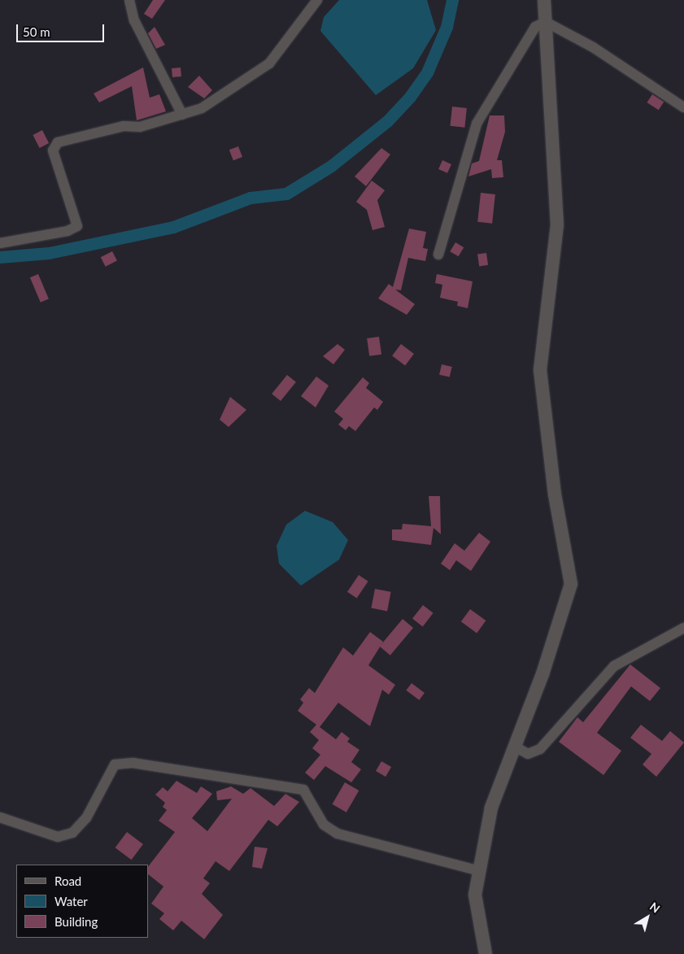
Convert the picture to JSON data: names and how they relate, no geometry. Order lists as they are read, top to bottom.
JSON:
{
  "legend": ["Road", "Water", "Building"],
  "scale_bar": "50 m",
  "north": "top right"
}
